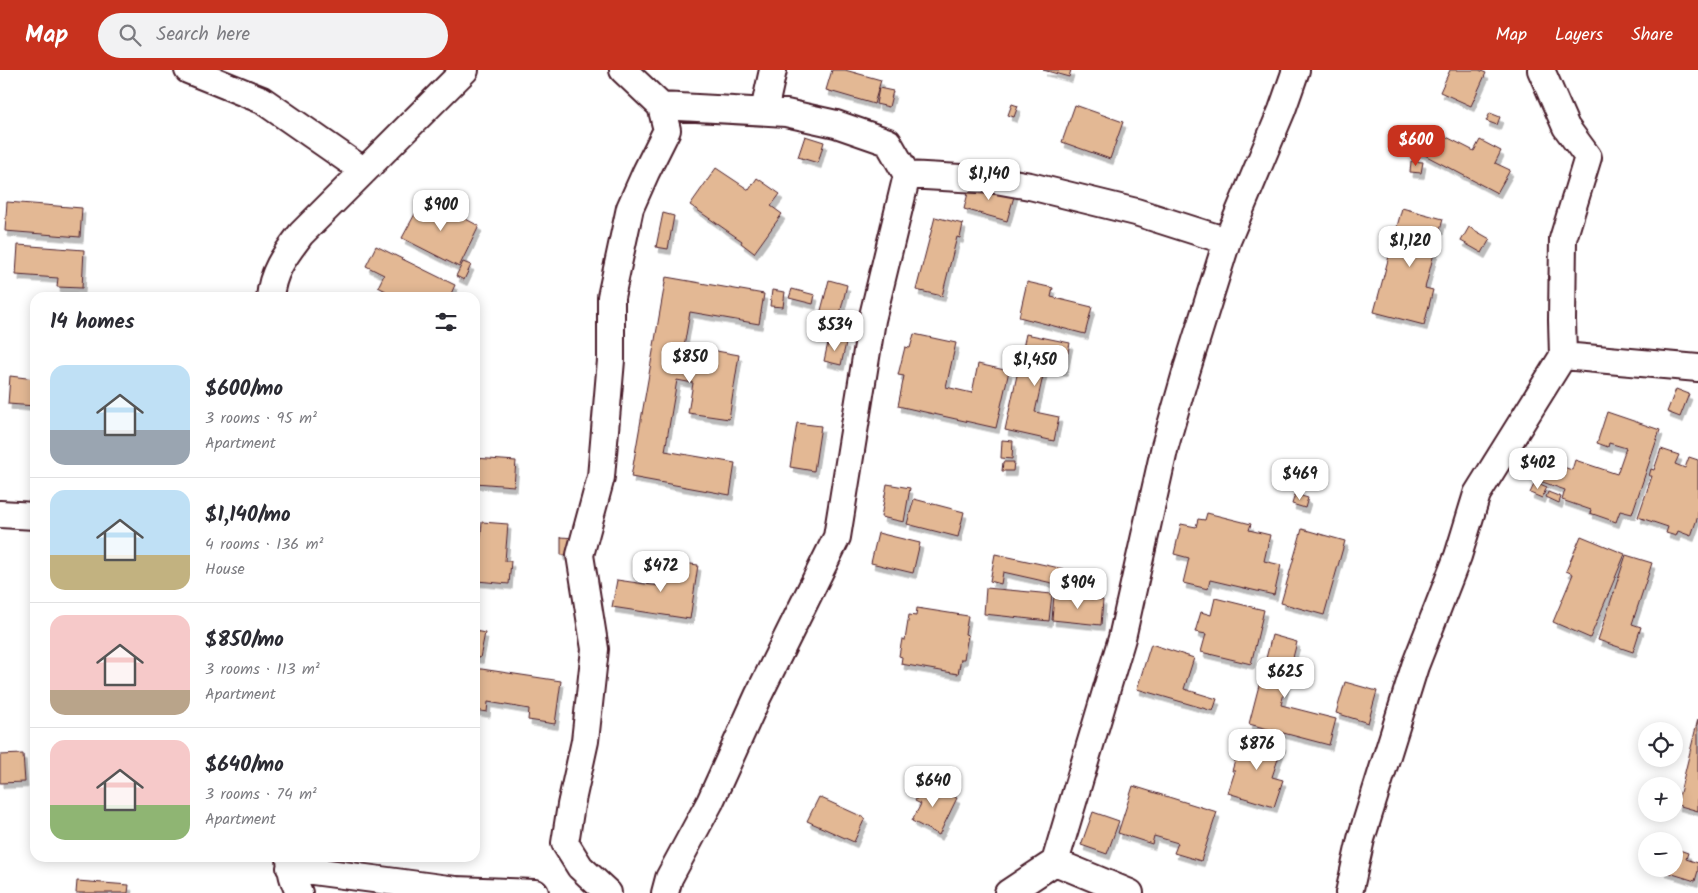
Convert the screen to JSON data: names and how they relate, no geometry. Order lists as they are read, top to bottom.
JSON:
{
  "page": {
    "header": "Map",
    "search": "Search here",
    "nav": ["Map", "Layers", "Share"],
    "price": [
      "$600",
      "$1,140",
      "$900",
      "$1,120",
      "$534",
      "$850",
      "$1,450",
      "$402",
      "$469",
      "$472",
      "$904",
      "$625",
      "$876",
      "$640"
    ],
    "heading": "14 homes",
    "list": [
      {
        "name": "$600/mo",
        "note": "3 rooms · 95 m² · Apartment"
      },
      {
        "name": "$1,140/mo",
        "note": "4 rooms · 136 m² · House"
      },
      {
        "name": "$850/mo",
        "note": "3 rooms · 113 m² · Apartment"
      },
      {
        "name": "$640/mo",
        "note": "3 rooms · 74 m² · Apartment"
      }
    ],
    "map_buttons": ["+", "−"]
  }
}
